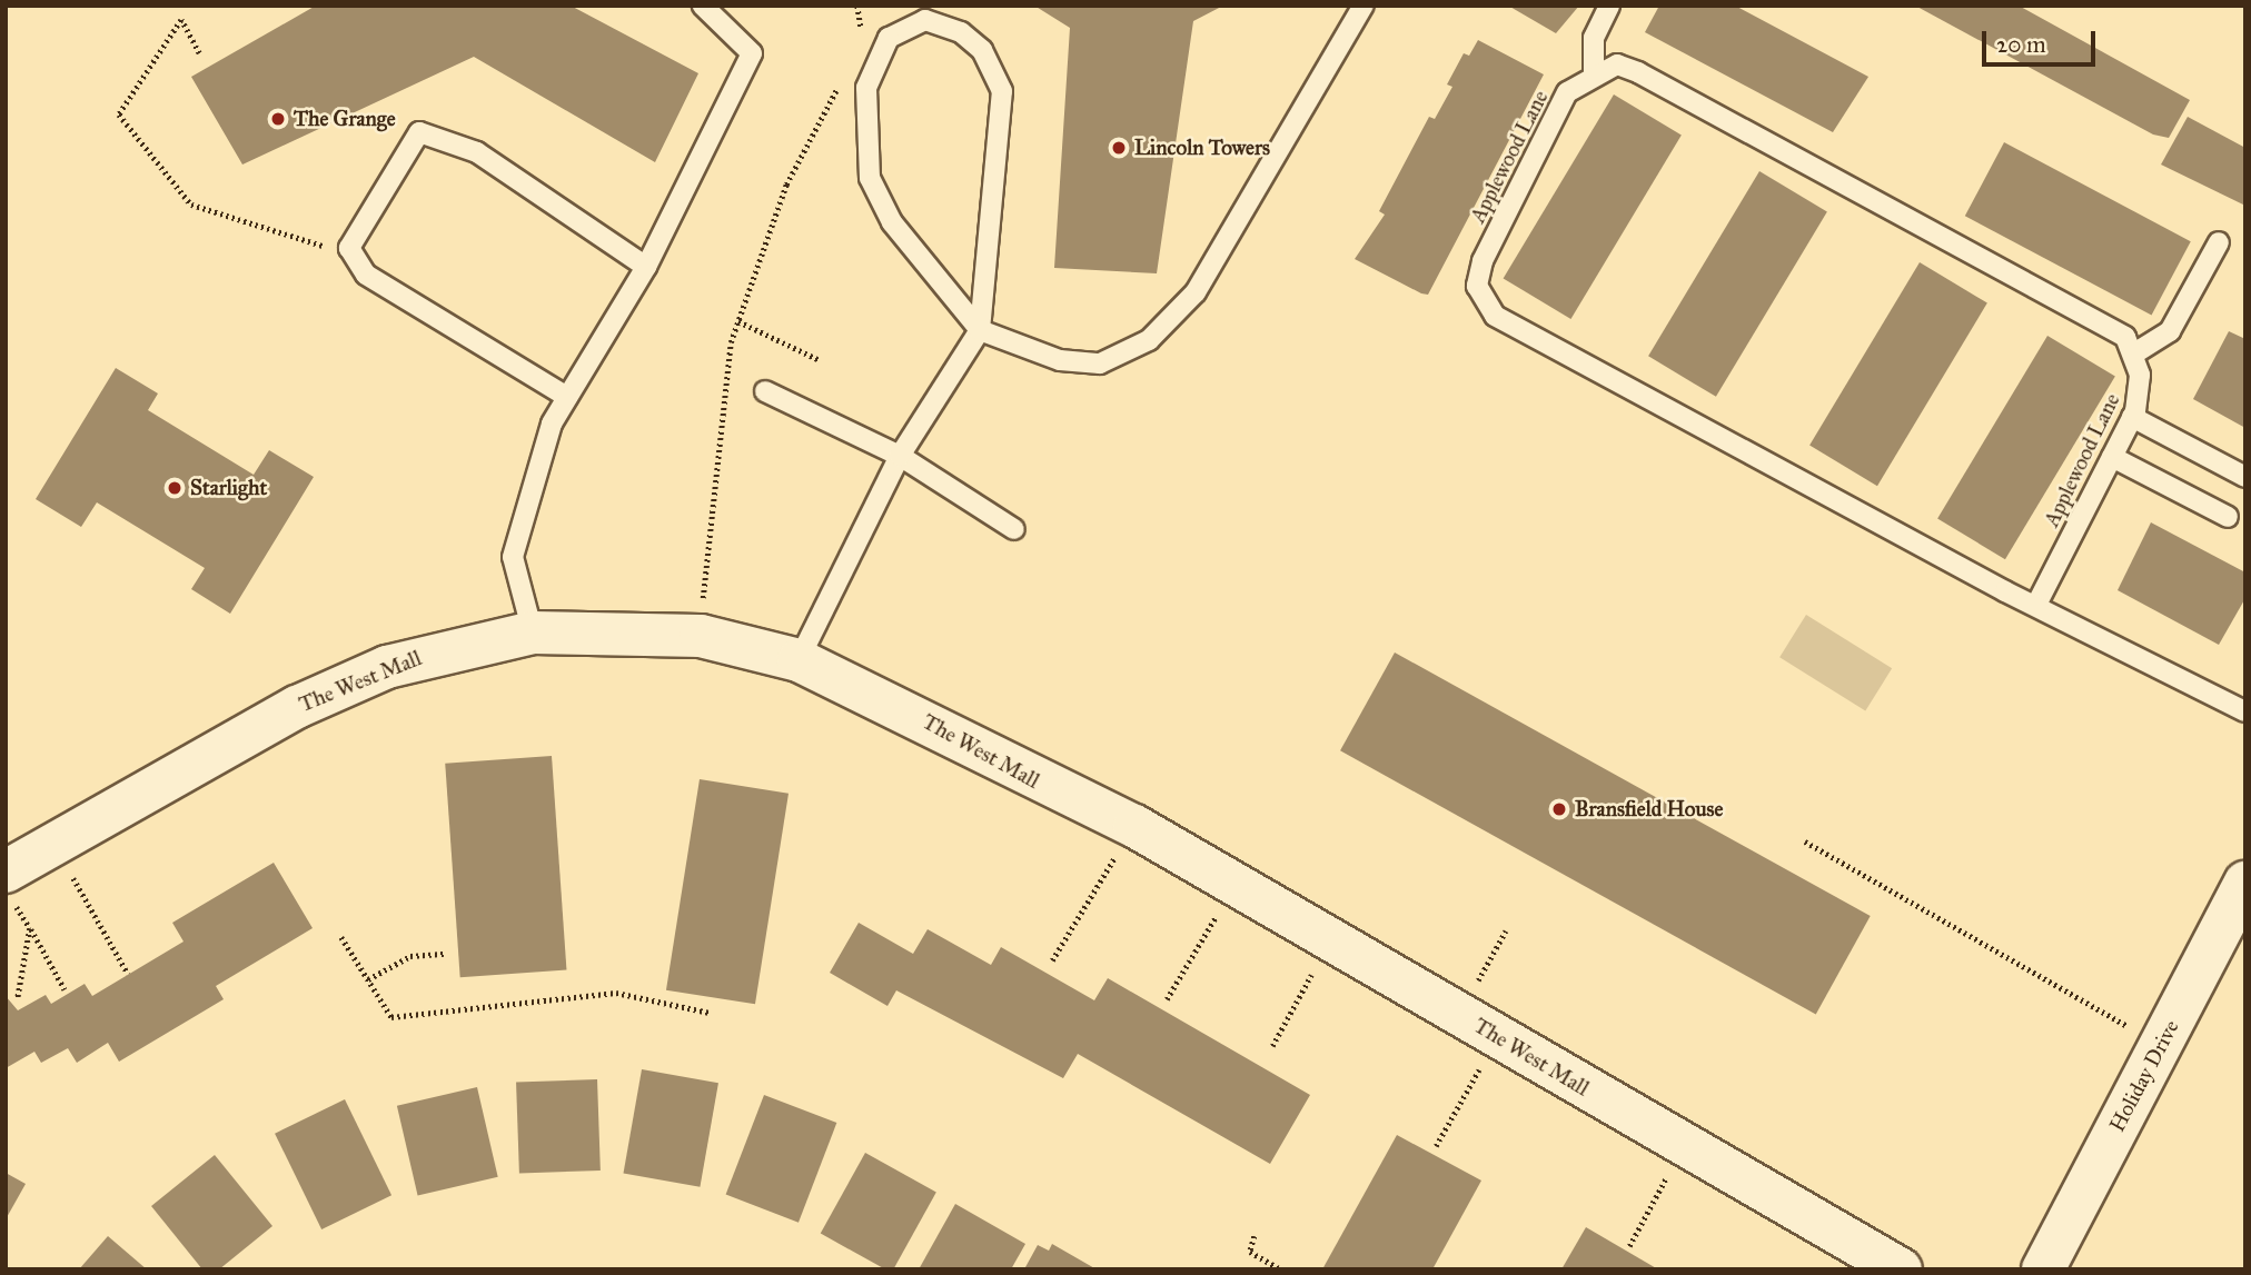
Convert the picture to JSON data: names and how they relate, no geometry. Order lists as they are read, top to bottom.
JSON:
{
  "streets": {
    "main road": ["The West Mall", "Holiday Drive"],
    "lane": ["Applewood Lane"]
  },
  "places": [
    "The Grange",
    "Lincoln Towers",
    "Starlight",
    "Bransfield House"
  ],
  "scale_bar": "20 m"
}
